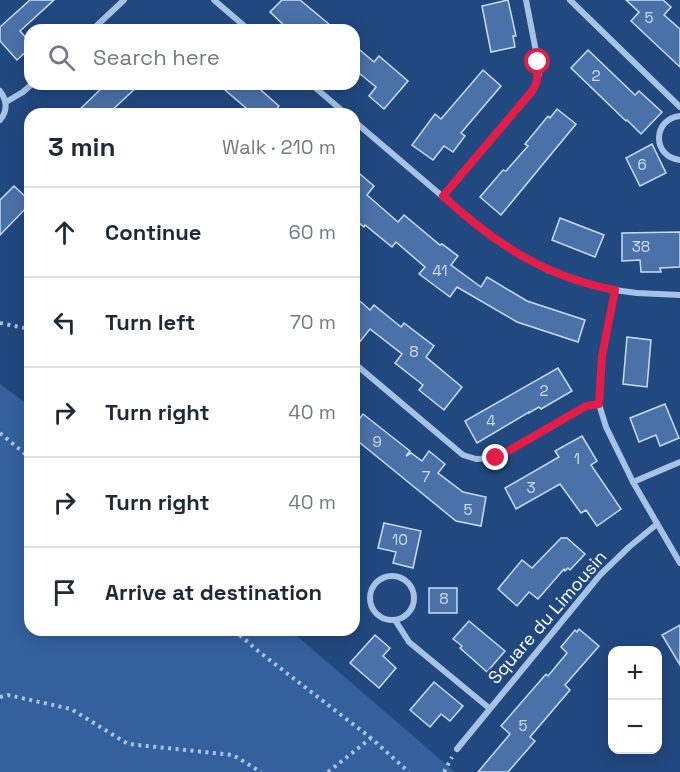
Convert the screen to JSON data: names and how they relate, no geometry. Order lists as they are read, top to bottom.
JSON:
{
  "streets": {
    "street": ["Square du Limousin"]
  },
  "house_numbers": [
    "5",
    "2",
    "6",
    "38",
    "41",
    "8",
    "2",
    "4",
    "9",
    "1",
    "7",
    "3",
    "5",
    "10",
    "8",
    "5"
  ],
  "page": {
    "search": "Search here",
    "heading": ["3 min", "Walk · 210 m"],
    "list": [
      ["Continue", "60 m"],
      ["Turn left", "70 m"],
      ["Turn right", "40 m"],
      ["Turn right", "40 m"],
      "Arrive at destination"
    ],
    "map_buttons": ["+", "−"]
  }
}
